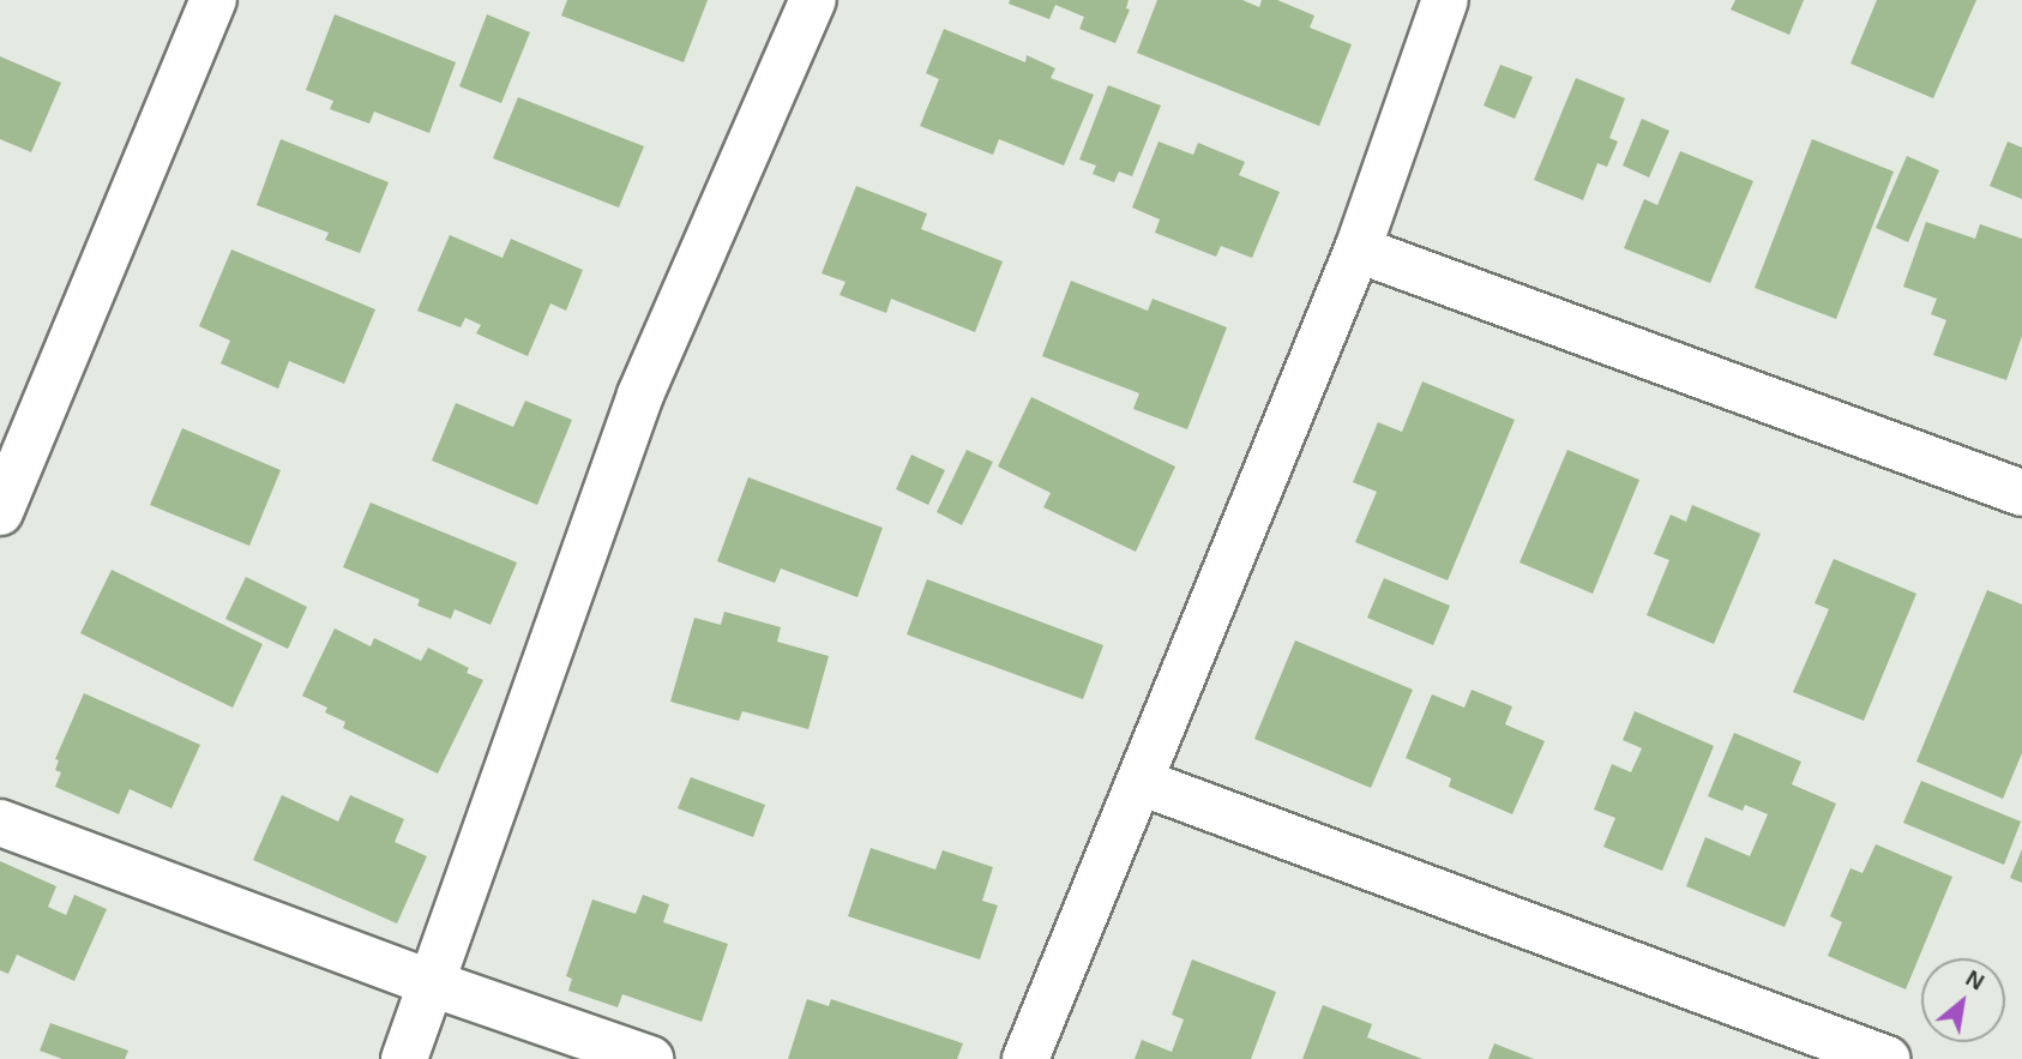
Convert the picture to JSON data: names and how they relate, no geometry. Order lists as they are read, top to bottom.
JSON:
{
  "north": "top right"
}
